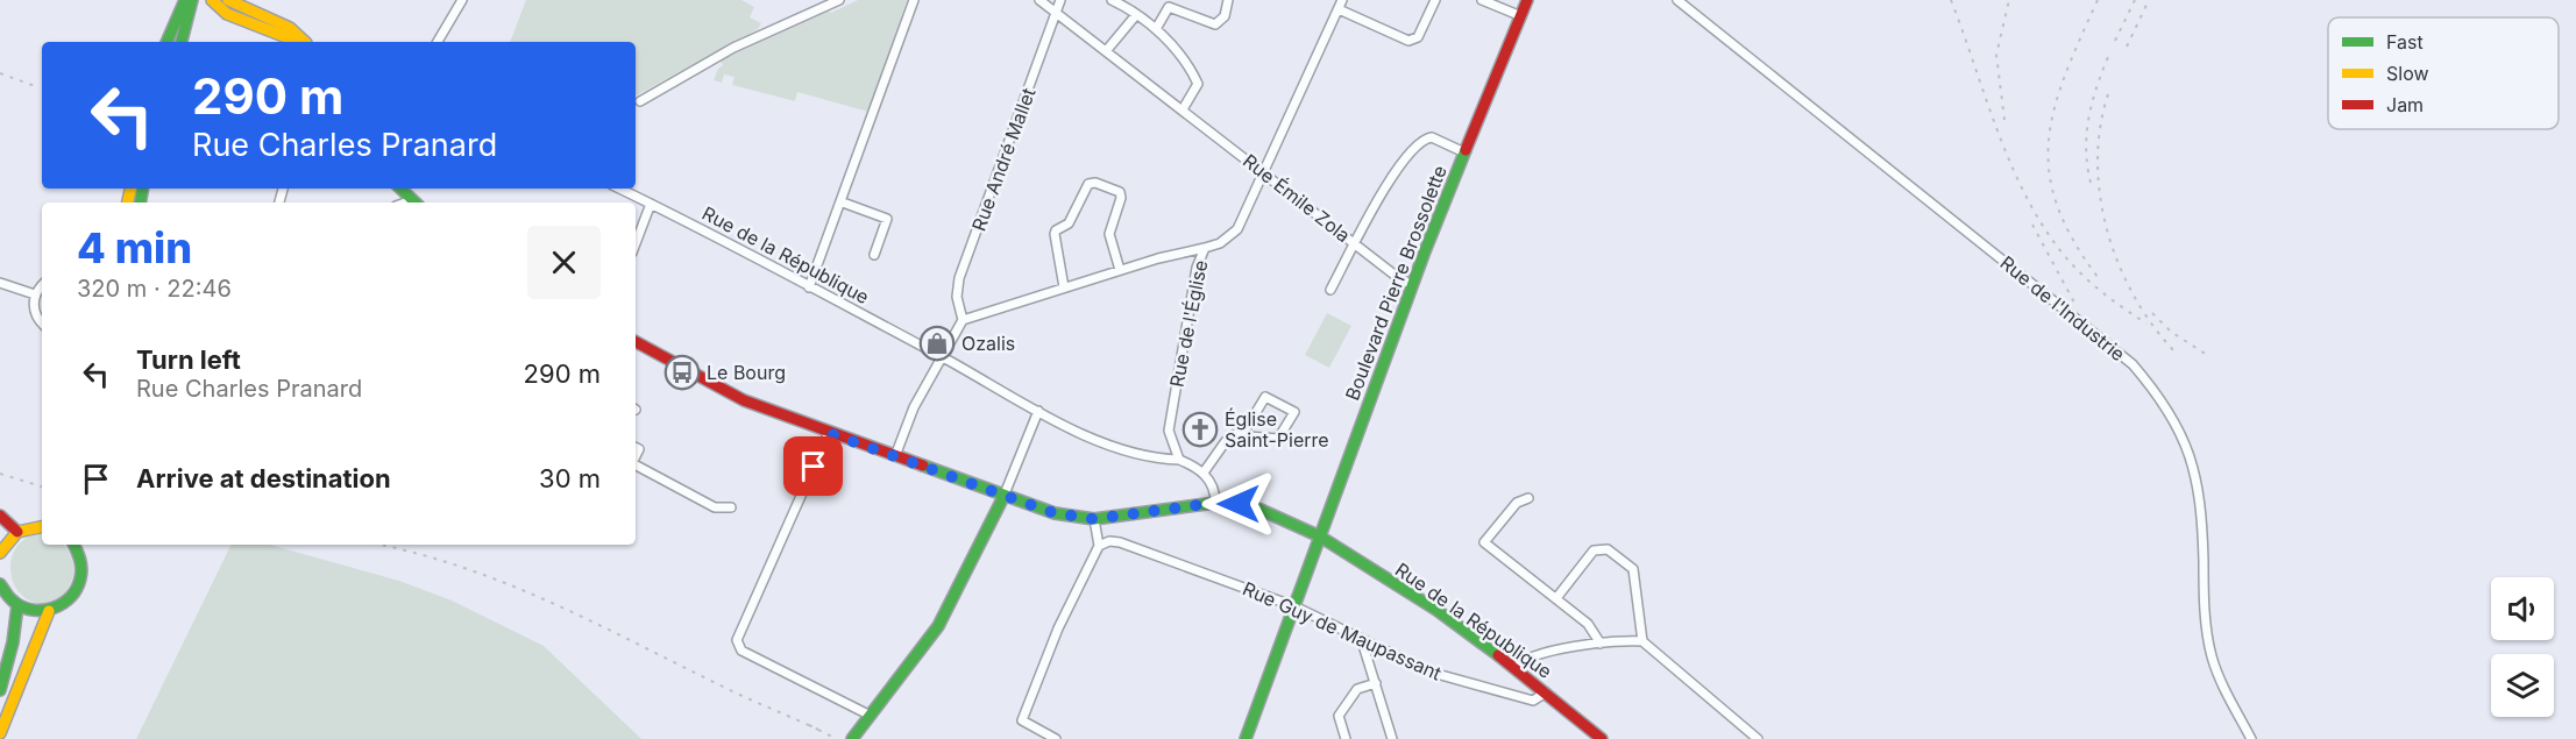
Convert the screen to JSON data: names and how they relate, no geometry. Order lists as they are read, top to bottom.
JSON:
{
  "streets": {
    "street": [
      "Rue André Mallet",
      "Rue Émile Zola",
      "Rue de la République",
      "Boulevard Pierre Brossolette",
      "Rue de l'Industrie",
      "Rue de l'Église",
      "Rue Guy de Maupassant"
    ]
  },
  "crossings": [
    ["Rue André Mallet", "Rue Émile Zola"],
    ["Rue Émile Zola", "Boulevard Pierre Brossolette"],
    ["Rue Émile Zola", "Rue de l'Église"],
    ["Rue de la République", "Boulevard Pierre Brossolette"],
    ["Rue de la République", "Rue de l'Église"],
    ["Rue de la République", "Rue Guy de Maupassant"],
    ["Boulevard Pierre Brossolette", "Rue Guy de Maupassant"]
  ],
  "places": {
    "shop": ["Ozalis"],
    "bus stop": ["Le Bourg"],
    "church": ["Église Saint-Pierre"]
  },
  "legend": ["Fast", "Slow", "Jam"],
  "page": {
    "turn": ["290 m", "Rue Charles Pranard"],
    "heading": ["4 min", "320 m · 22:46"],
    "list": [
      {
        "name": "Turn left",
        "note": "Rue Charles Pranard",
        "value": "290 m"
      },
      {
        "name": "Arrive at destination",
        "value": "30 m"
      }
    ]
  }
}
